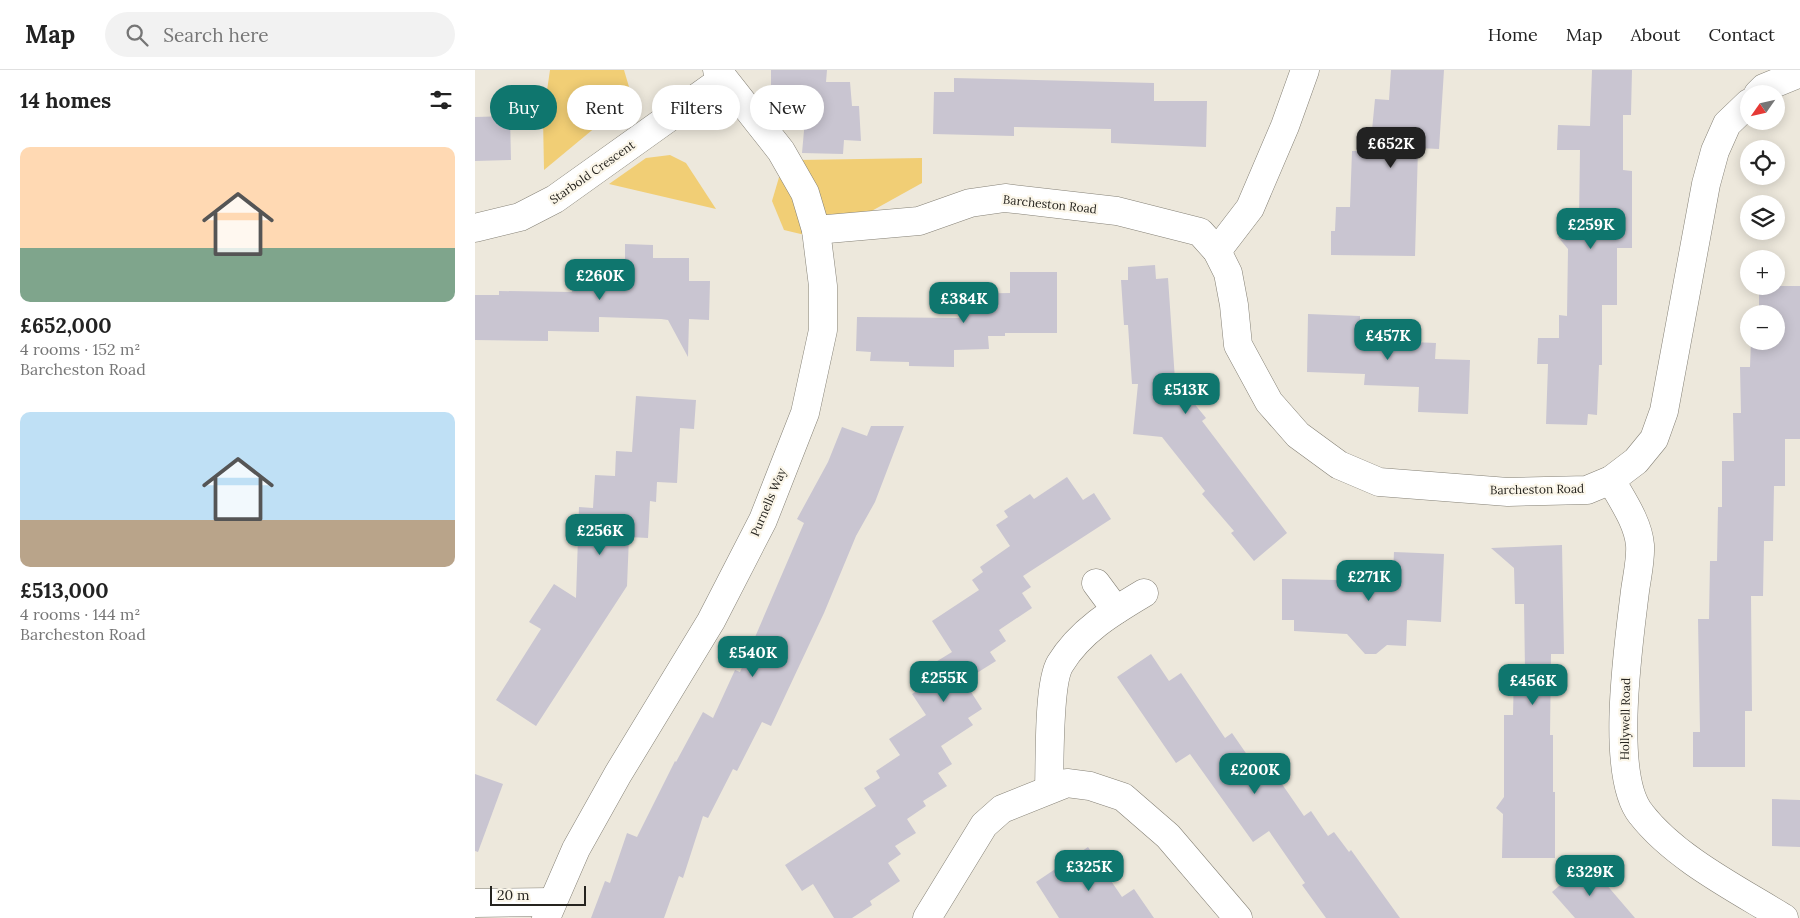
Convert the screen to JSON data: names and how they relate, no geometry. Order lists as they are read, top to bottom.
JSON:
{
  "streets": {
    "street": [
      "Starbold Crescent",
      "Barcheston Road",
      "Purnells Way",
      "Hollywell Road"
    ]
  },
  "crossings": [
    ["Starbold Crescent", "Purnells Way"],
    ["Barcheston Road", "Purnells Way"],
    ["Barcheston Road", "Hollywell Road"]
  ],
  "scale_bar": "20 m",
  "north": "bottom left",
  "page": {
    "header": "Map",
    "search": "Search here",
    "nav": [
      "Home",
      "Map",
      "About",
      "Contact"
    ],
    "heading": "14 homes",
    "map_buttons": ["+", "−"],
    "chip": [
      "Buy",
      "Rent",
      "Filters",
      "New"
    ],
    "price": [
      "£652K",
      "£259K",
      "£260K",
      "£384K",
      "£457K",
      "£513K",
      "£256K",
      "£271K",
      "£540K",
      "£255K",
      "£456K",
      "£200K",
      "£325K",
      "£329K"
    ],
    "list": [
      {
        "name": "£652,000",
        "note": "4 rooms · 152 m² · Barcheston Road"
      },
      {
        "name": "£513,000",
        "note": "4 rooms · 144 m² · Barcheston Road"
      }
    ],
    "scale": "20 m"
  }
}
